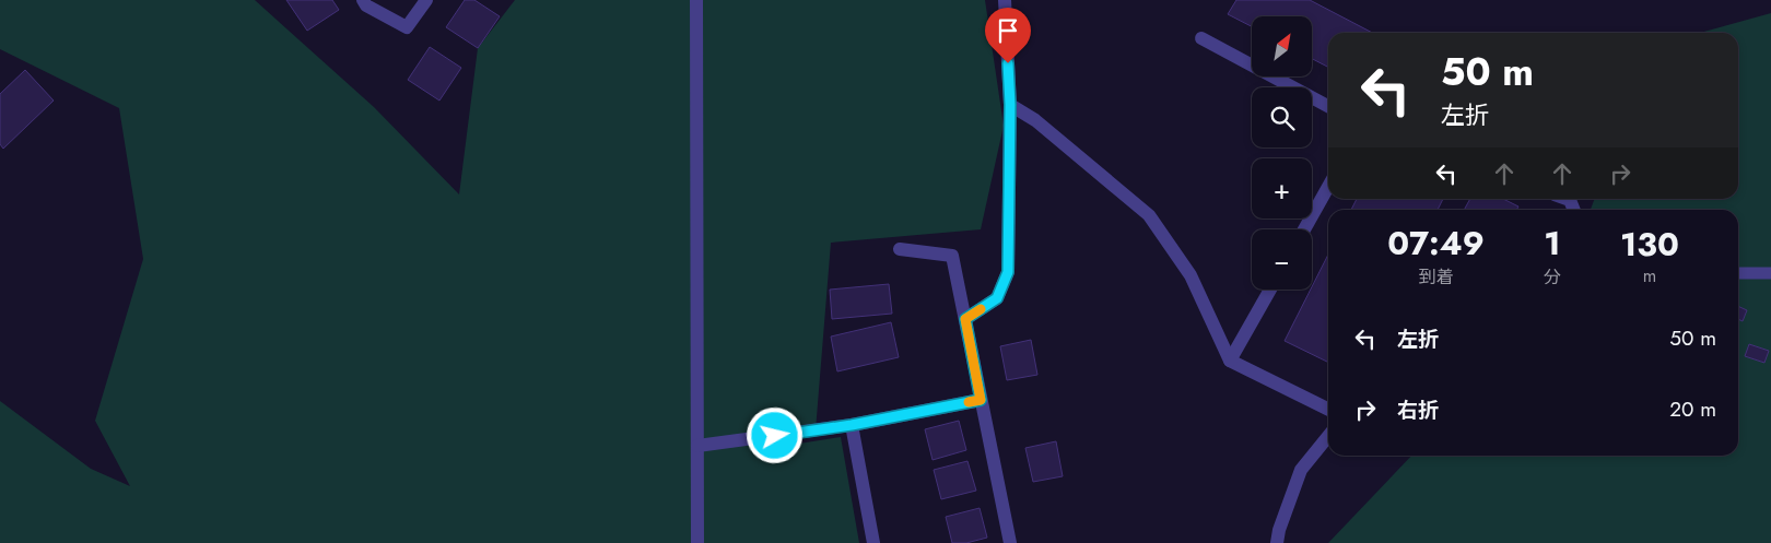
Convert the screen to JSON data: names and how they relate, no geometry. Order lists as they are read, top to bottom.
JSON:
{
  "north": "top right",
  "page": {
    "map_buttons": ["+", "−"],
    "turn": ["50 m", "左折"],
    "eta": [
      "07:49",
      "到着",
      "1",
      "分",
      "130",
      "m"
    ],
    "list": [
      {
        "name": "左折",
        "value": "50 m"
      },
      {
        "name": "右折",
        "value": "20 m"
      }
    ]
  }
}
